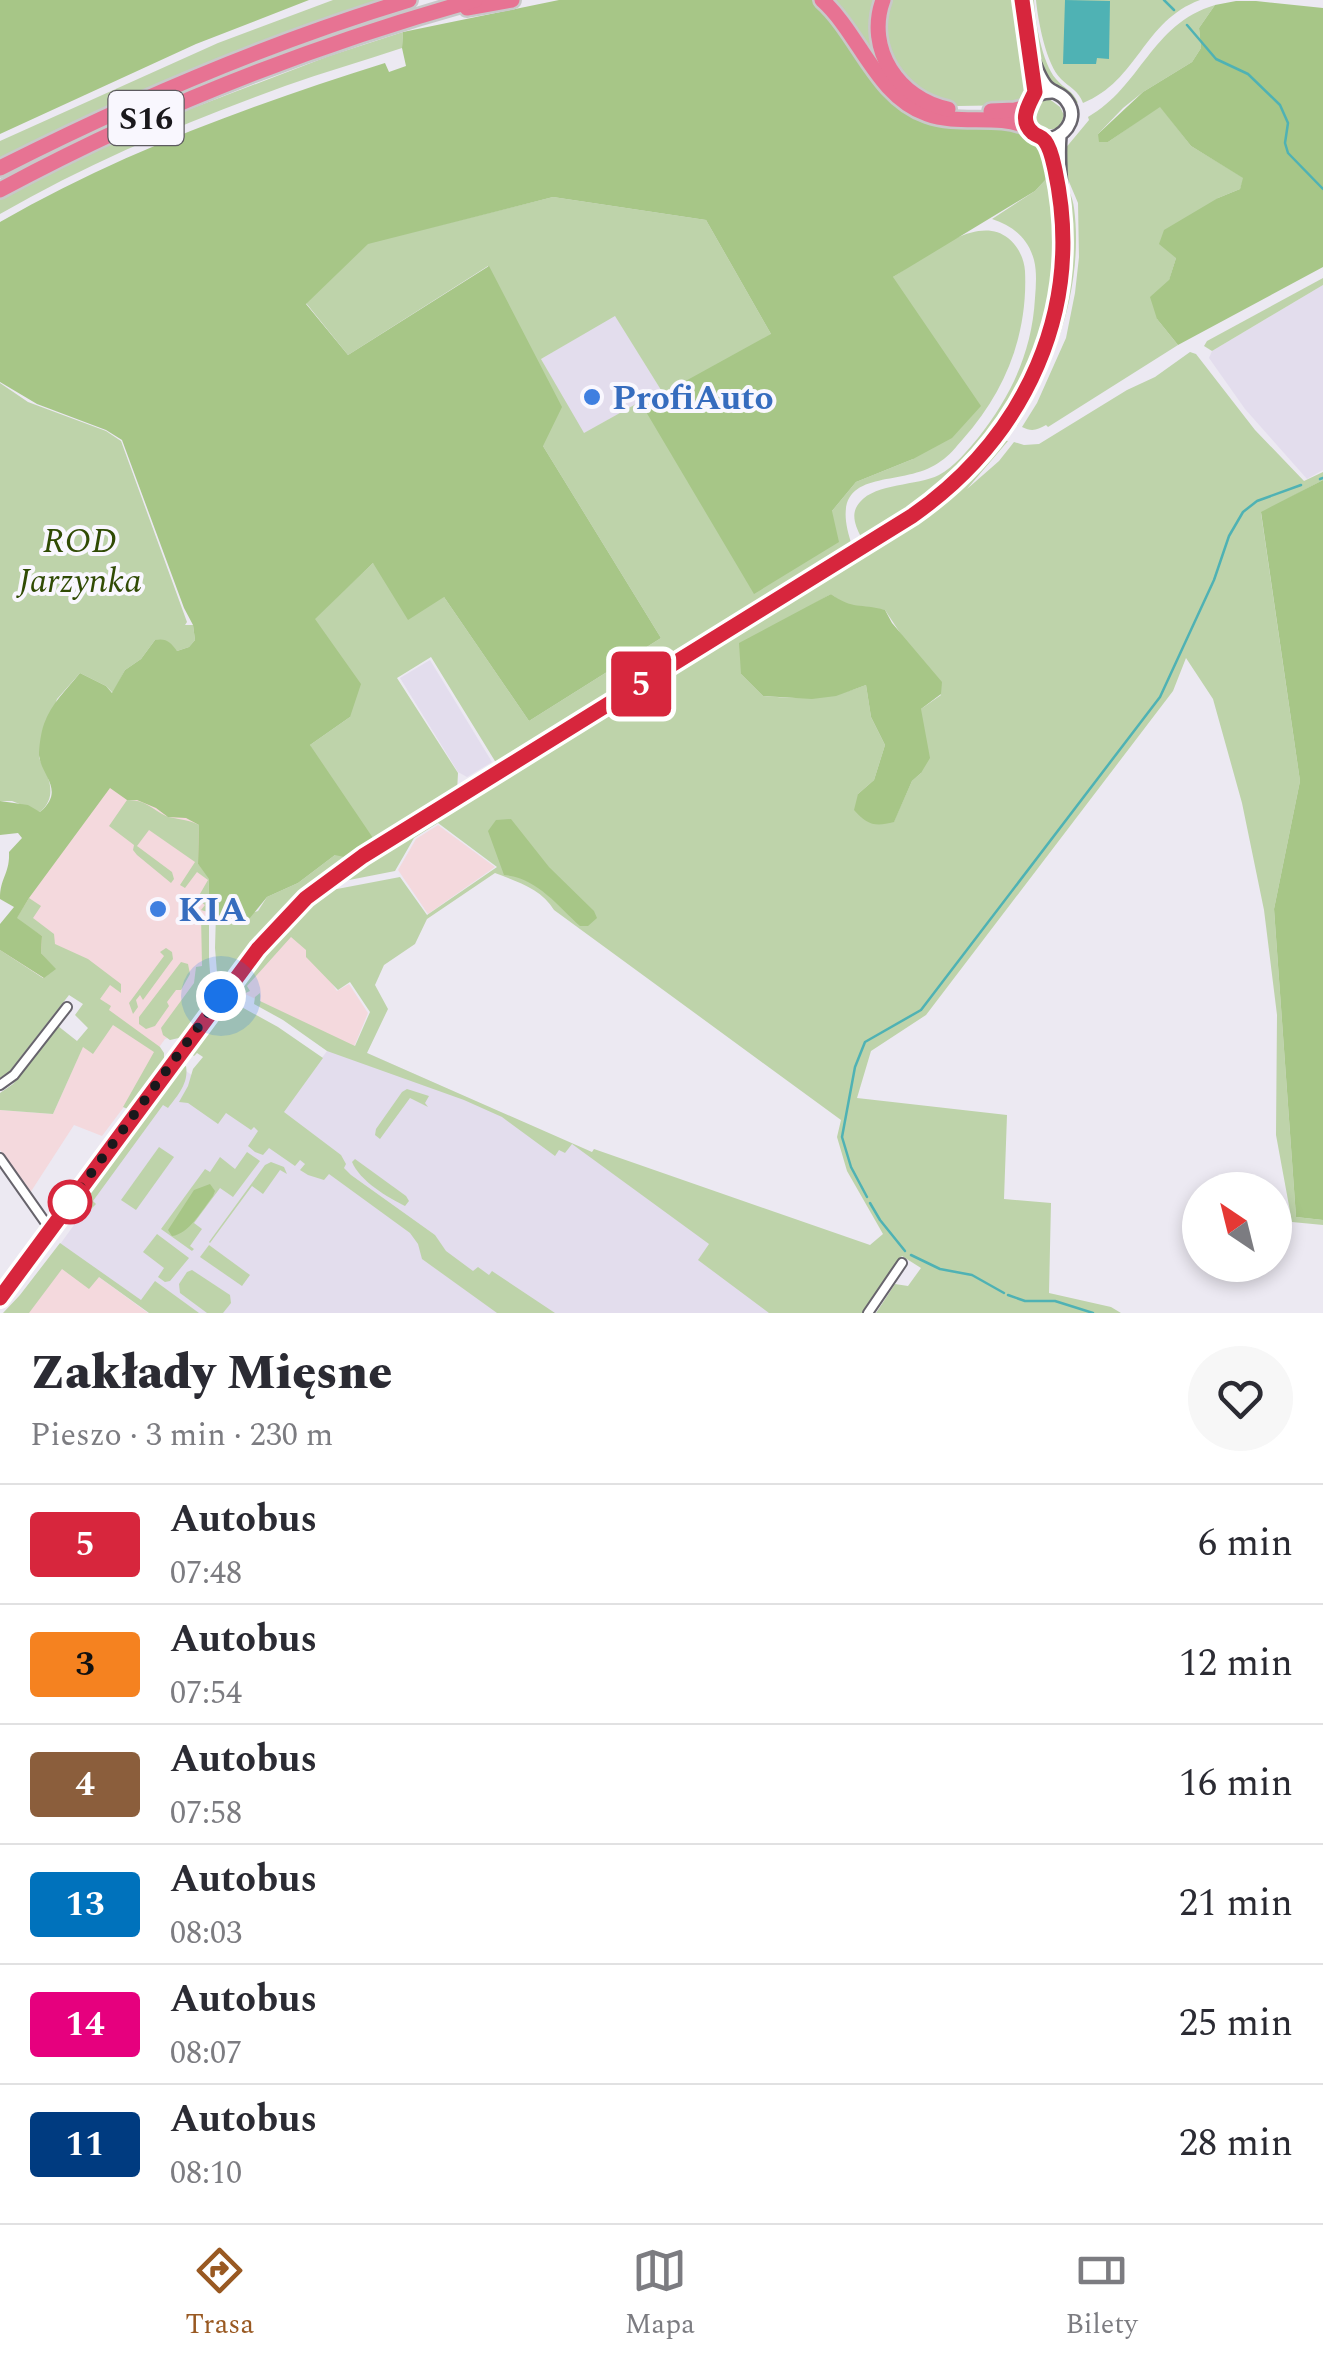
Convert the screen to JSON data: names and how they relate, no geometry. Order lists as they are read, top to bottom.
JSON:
{
  "streets": {
    "highway": ["S16"]
  },
  "parks": ["ROD Jarzynka"],
  "places": ["ProfiAuto", "KIA"],
  "lines": ["bus line 5"],
  "north": "top left",
  "page": {
    "on_map": "5",
    "heading": ["Zakłady Mięsne", "Pieszo · 3 min · 230 m"],
    "list": [
      {
        "mark": "5",
        "name": "Autobus",
        "note": "07:48",
        "value": "6 min"
      },
      {
        "mark": "3",
        "name": "Autobus",
        "note": "07:54",
        "value": "12 min"
      },
      {
        "mark": "4",
        "name": "Autobus",
        "note": "07:58",
        "value": "16 min"
      },
      {
        "mark": "13",
        "name": "Autobus",
        "note": "08:03",
        "value": "21 min"
      },
      {
        "mark": "14",
        "name": "Autobus",
        "note": "08:07",
        "value": "25 min"
      },
      {
        "mark": "11",
        "name": "Autobus",
        "note": "08:10",
        "value": "28 min"
      }
    ],
    "tabs": ["Trasa", "Mapa", "Bilety"]
  }
}
